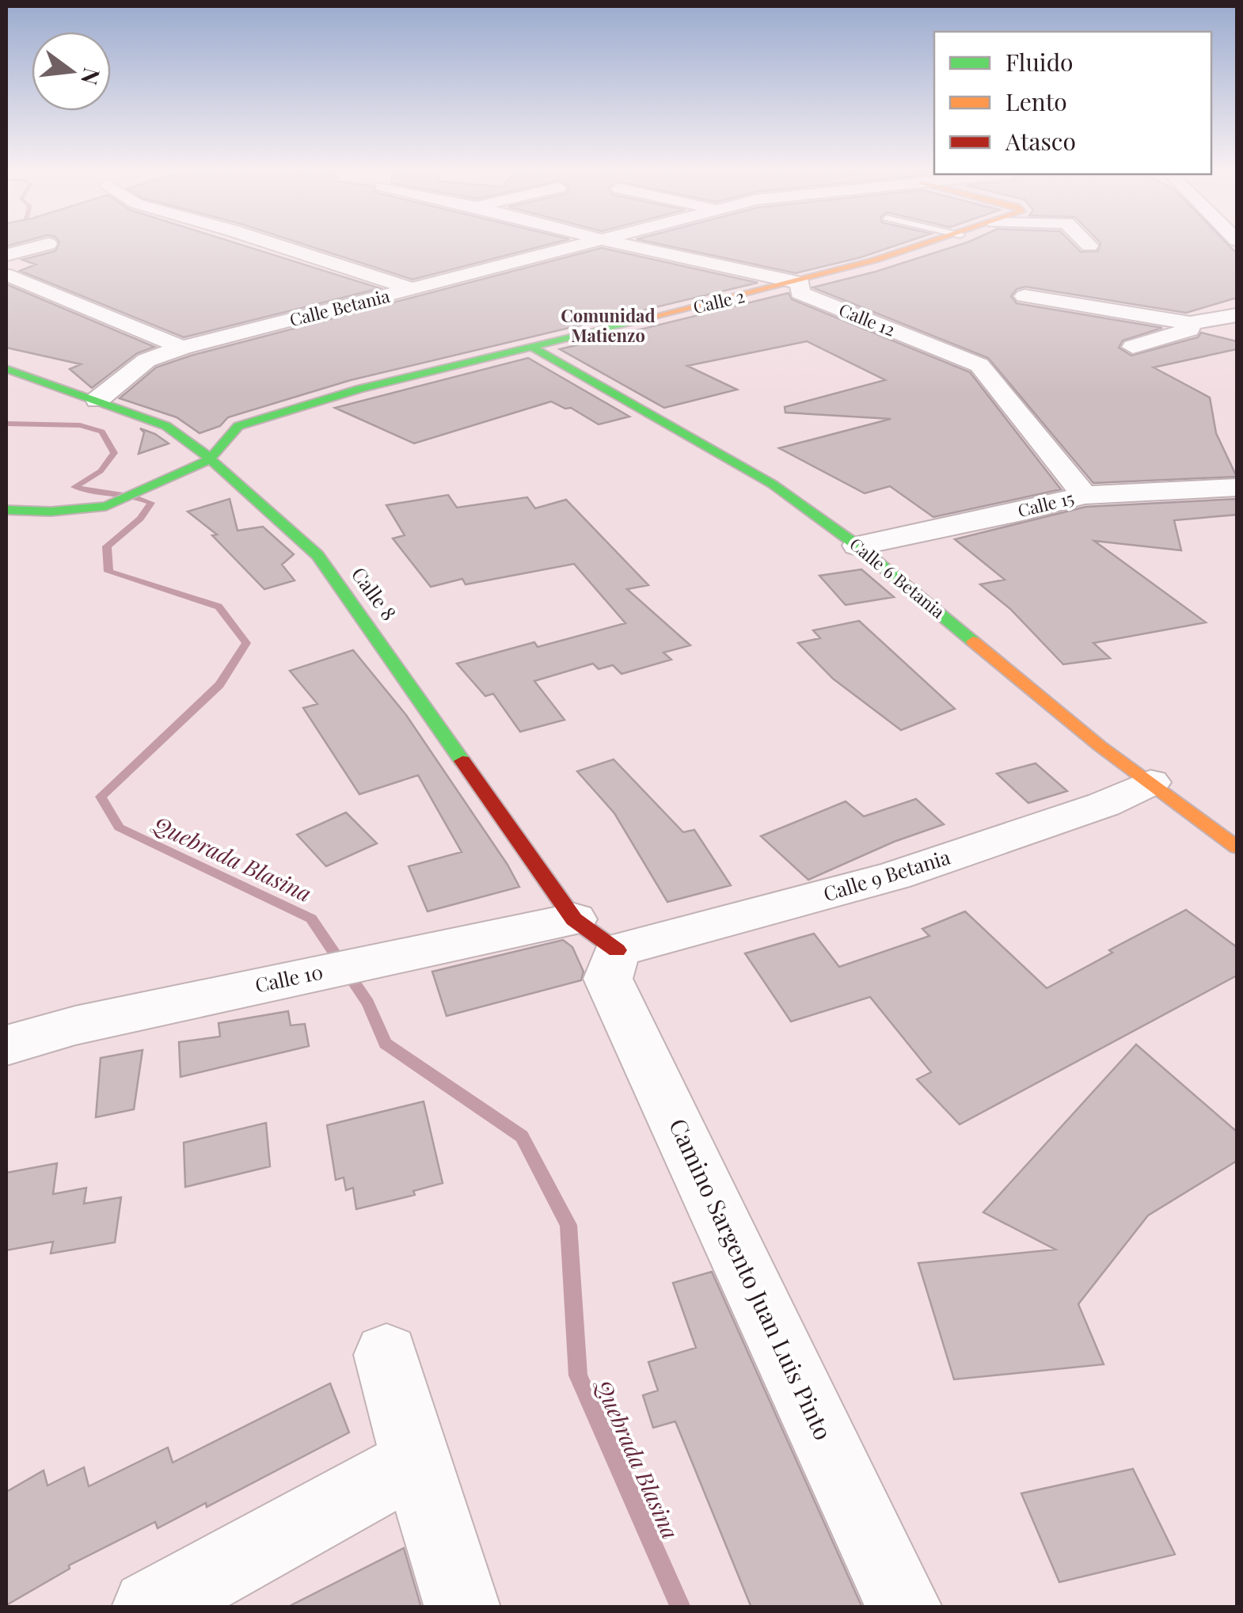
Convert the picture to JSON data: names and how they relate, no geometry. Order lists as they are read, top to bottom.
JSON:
{
  "streets": {
    "street": [
      "Calle 2",
      "Calle Betania",
      "Calle 12",
      "Calle 15",
      "Calle 6 Betania",
      "Calle 8",
      "Calle 9 Betania",
      "Calle 10",
      "Camino Sargento Juan Luis Pinto"
    ]
  },
  "crossings": [
    ["Calle 2", "Calle 12"],
    ["Calle 2", "Calle 6 Betania"],
    ["Calle 2", "Calle 8"],
    ["Calle Betania", "Calle 8"],
    ["Calle 12", "Calle 15"],
    ["Calle 15", "Calle 6 Betania"],
    ["Calle 6 Betania", "Calle 9 Betania"],
    ["Calle 8", "Calle 9 Betania"],
    ["Calle 8", "Calle 10"],
    ["Calle 8", "Camino Sargento Juan Luis Pinto"],
    ["Calle 9 Betania", "Calle 10"],
    ["Calle 9 Betania", "Camino Sargento Juan Luis Pinto"],
    ["Calle 10", "Camino Sargento Juan Luis Pinto"]
  ],
  "districts": ["Comunidad Matienzo"],
  "water": ["Quebrada Blasina"],
  "legend": ["Fluido", "Lento", "Atasco"],
  "north": "right"
}
